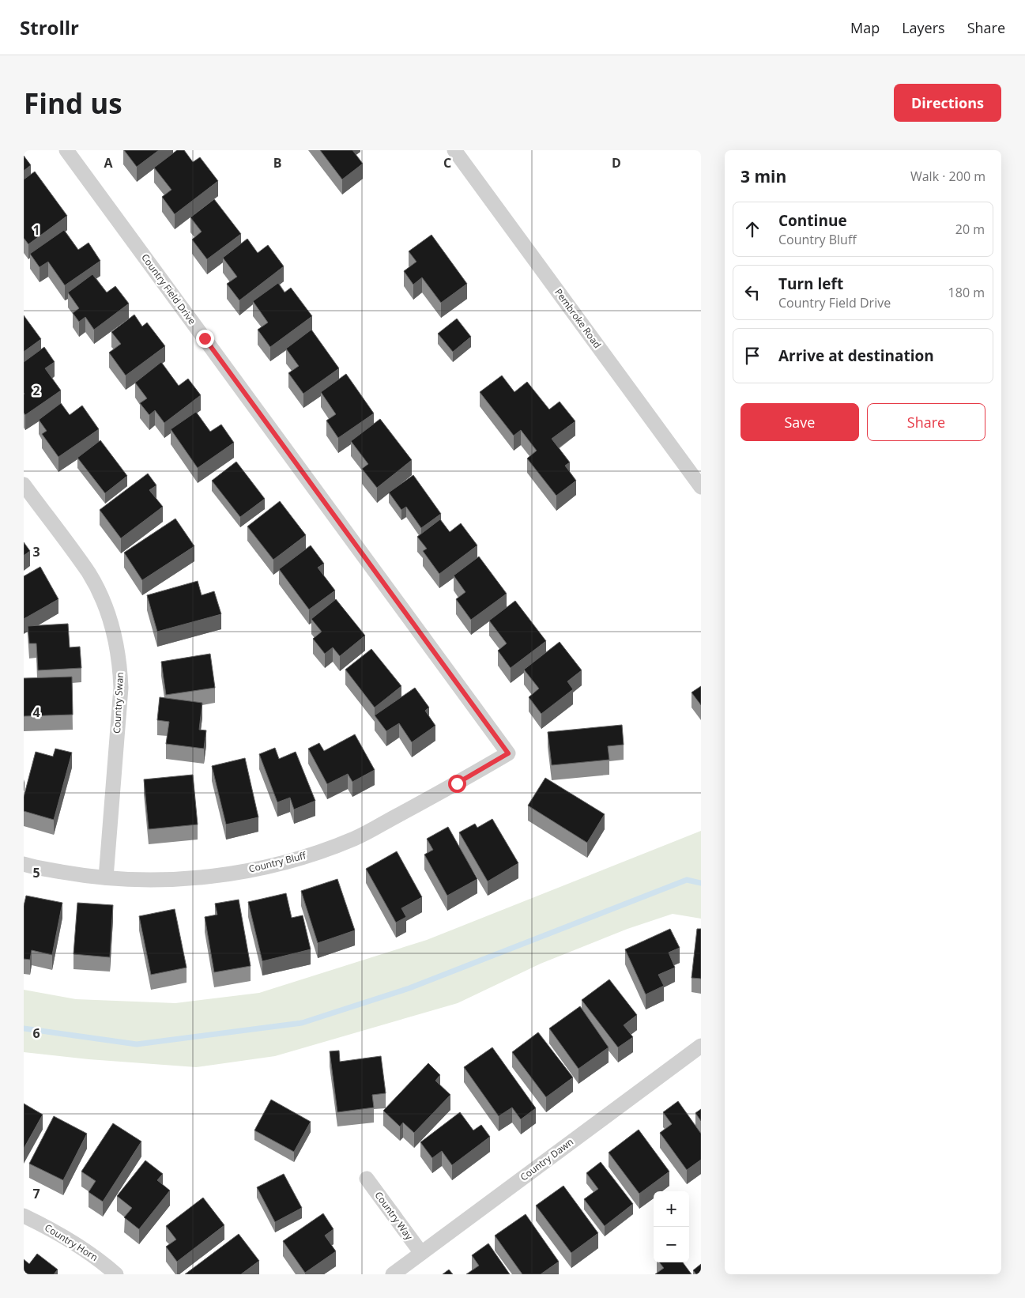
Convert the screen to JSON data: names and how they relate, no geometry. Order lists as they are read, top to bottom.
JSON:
{
  "streets": {
    "street": [
      "Country Field Drive",
      "Pembroke Road",
      "Country Swan",
      "Country Bluff",
      "Country Dawn",
      "Country Way",
      "Country Horn"
    ]
  },
  "crossings": [
    ["Country Field Drive", "Country Bluff"],
    ["Country Swan", "Country Bluff"],
    ["Country Dawn", "Country Way"]
  ],
  "page": {
    "header": "Strollr",
    "nav": ["Map", "Layers", "Share"],
    "buttons": [
      "Directions",
      ["Save", "Share"]
    ],
    "title": "Find us",
    "heading": ["3 min", "Walk · 200 m"],
    "list": [
      ["Continue", "Country Bluff", "20 m"],
      ["Turn left", "Country Field Drive", "180 m"],
      "Arrive at destination"
    ],
    "map_buttons": ["+", "−"]
  },
  "grid": {
    "columns": [
      "A",
      "B",
      "C",
      "D"
    ],
    "rows": [
      "1",
      "2",
      "3",
      "4",
      "5",
      "6",
      "7"
    ]
  }
}
